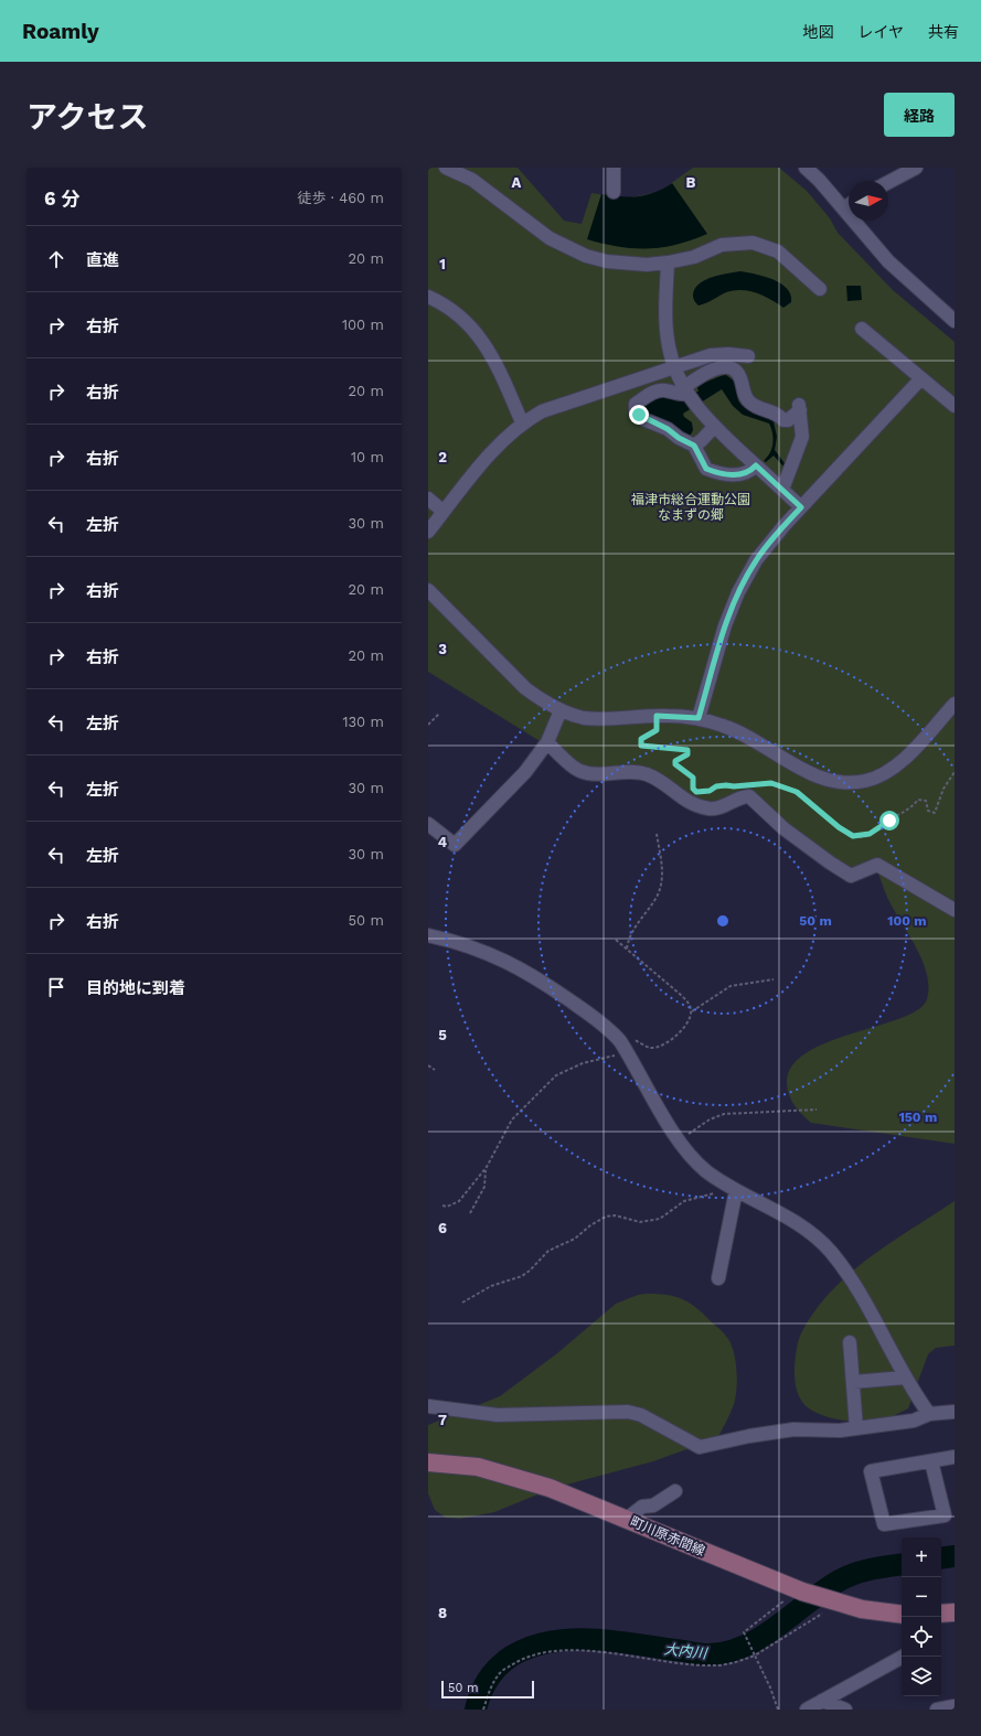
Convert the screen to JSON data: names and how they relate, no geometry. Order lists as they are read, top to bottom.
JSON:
{
  "streets": {
    "main road": ["町川原赤間線"]
  },
  "water": ["大内川"],
  "parks": ["福津市総合運動公園 なまずの郷"],
  "scale_bar": "50 m",
  "north": "right",
  "page": {
    "header": "Roamly",
    "nav": ["地図", "レイヤ", "共有"],
    "title": "アクセス",
    "buttons": "経路",
    "heading": ["6 分", "徒歩 · 460 m"],
    "list": [
      ["直進", "20 m"],
      ["右折", "100 m"],
      ["右折", "20 m"],
      ["右折", "10 m"],
      ["左折", "30 m"],
      ["右折", "20 m"],
      ["右折", "20 m"],
      ["左折", "130 m"],
      ["左折", "30 m"],
      ["左折", "30 m"],
      ["右折", "50 m"],
      "目的地に到着"
    ],
    "map_buttons": ["+", "−"],
    "scale": "50 m"
  },
  "grid": {
    "columns": ["A", "B"],
    "rows": [
      "1",
      "2",
      "3",
      "4",
      "5",
      "6",
      "7",
      "8"
    ]
  },
  "rings": ["50 m", "100 m", "150 m"]
}
